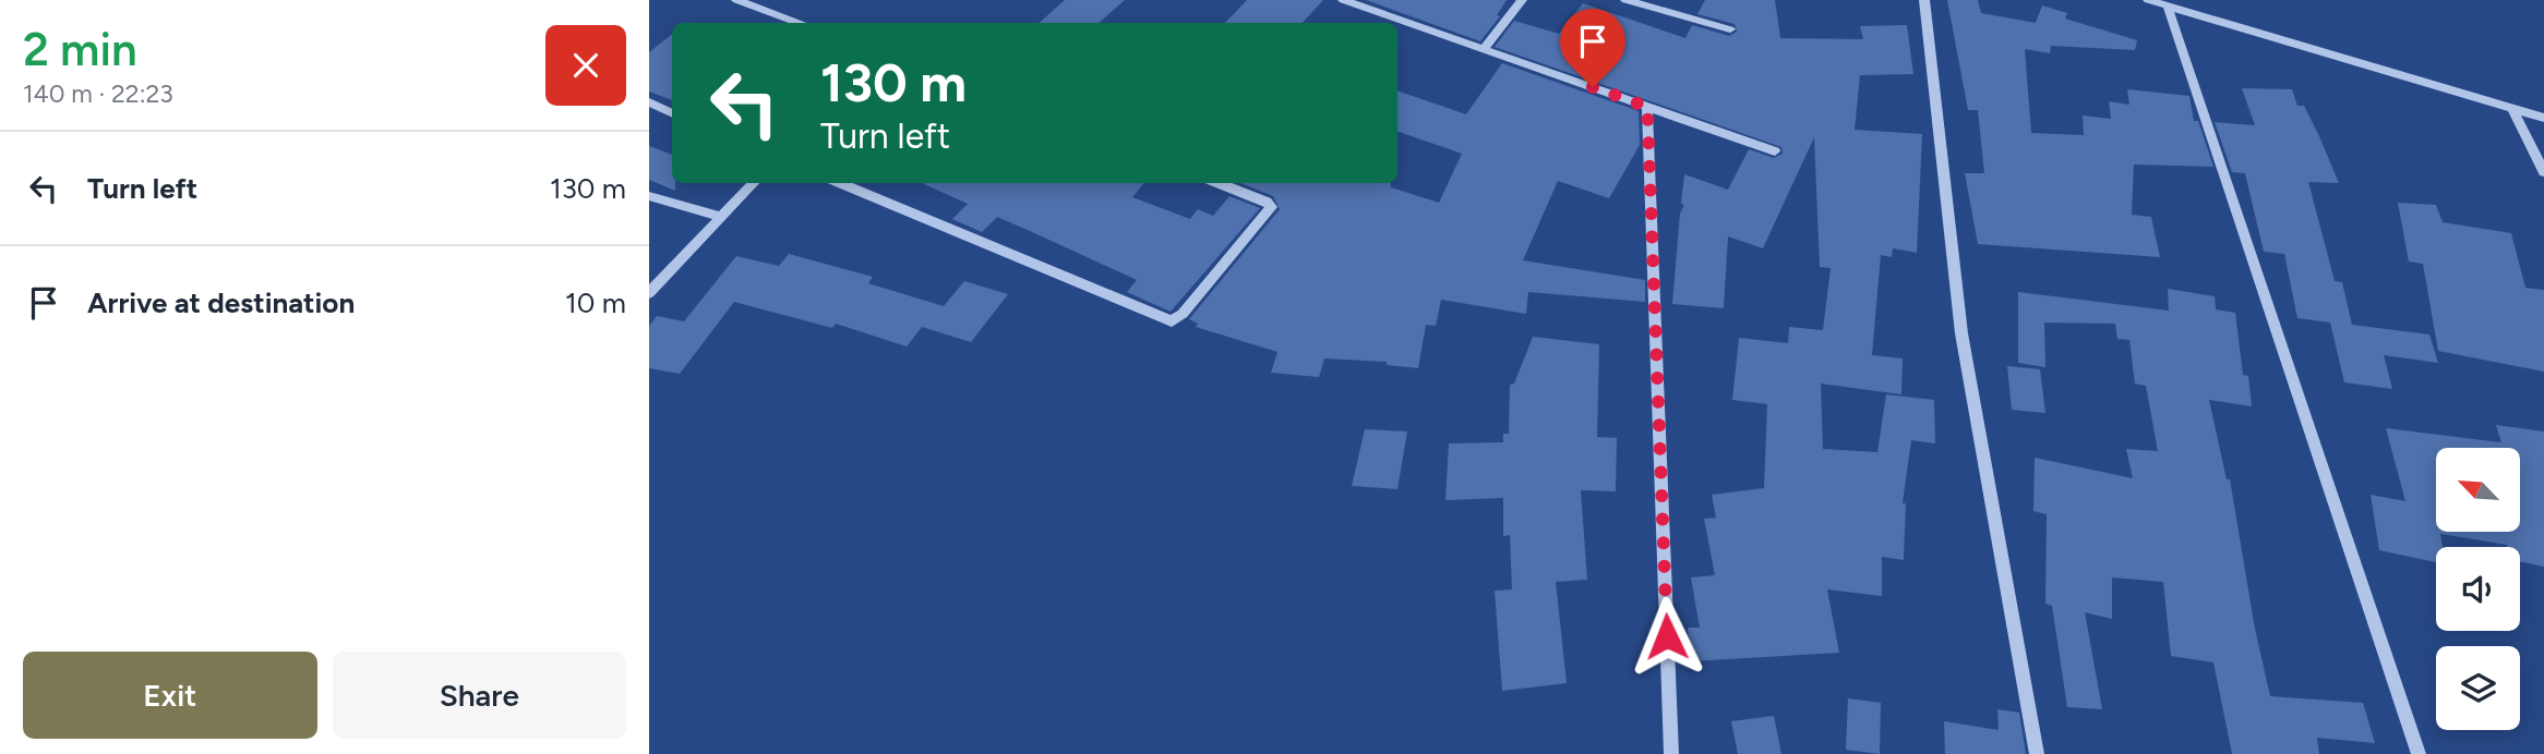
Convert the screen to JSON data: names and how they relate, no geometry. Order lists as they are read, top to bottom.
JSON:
{
  "north": "top left",
  "page": {
    "heading": ["2 min", "140 m · 22:23"],
    "turn": ["130 m", "Turn left"],
    "list": [
      {
        "name": "Turn left",
        "value": "130 m"
      },
      {
        "name": "Arrive at destination",
        "value": "10 m"
      }
    ],
    "buttons": ["Exit", "Share"]
  }
}
